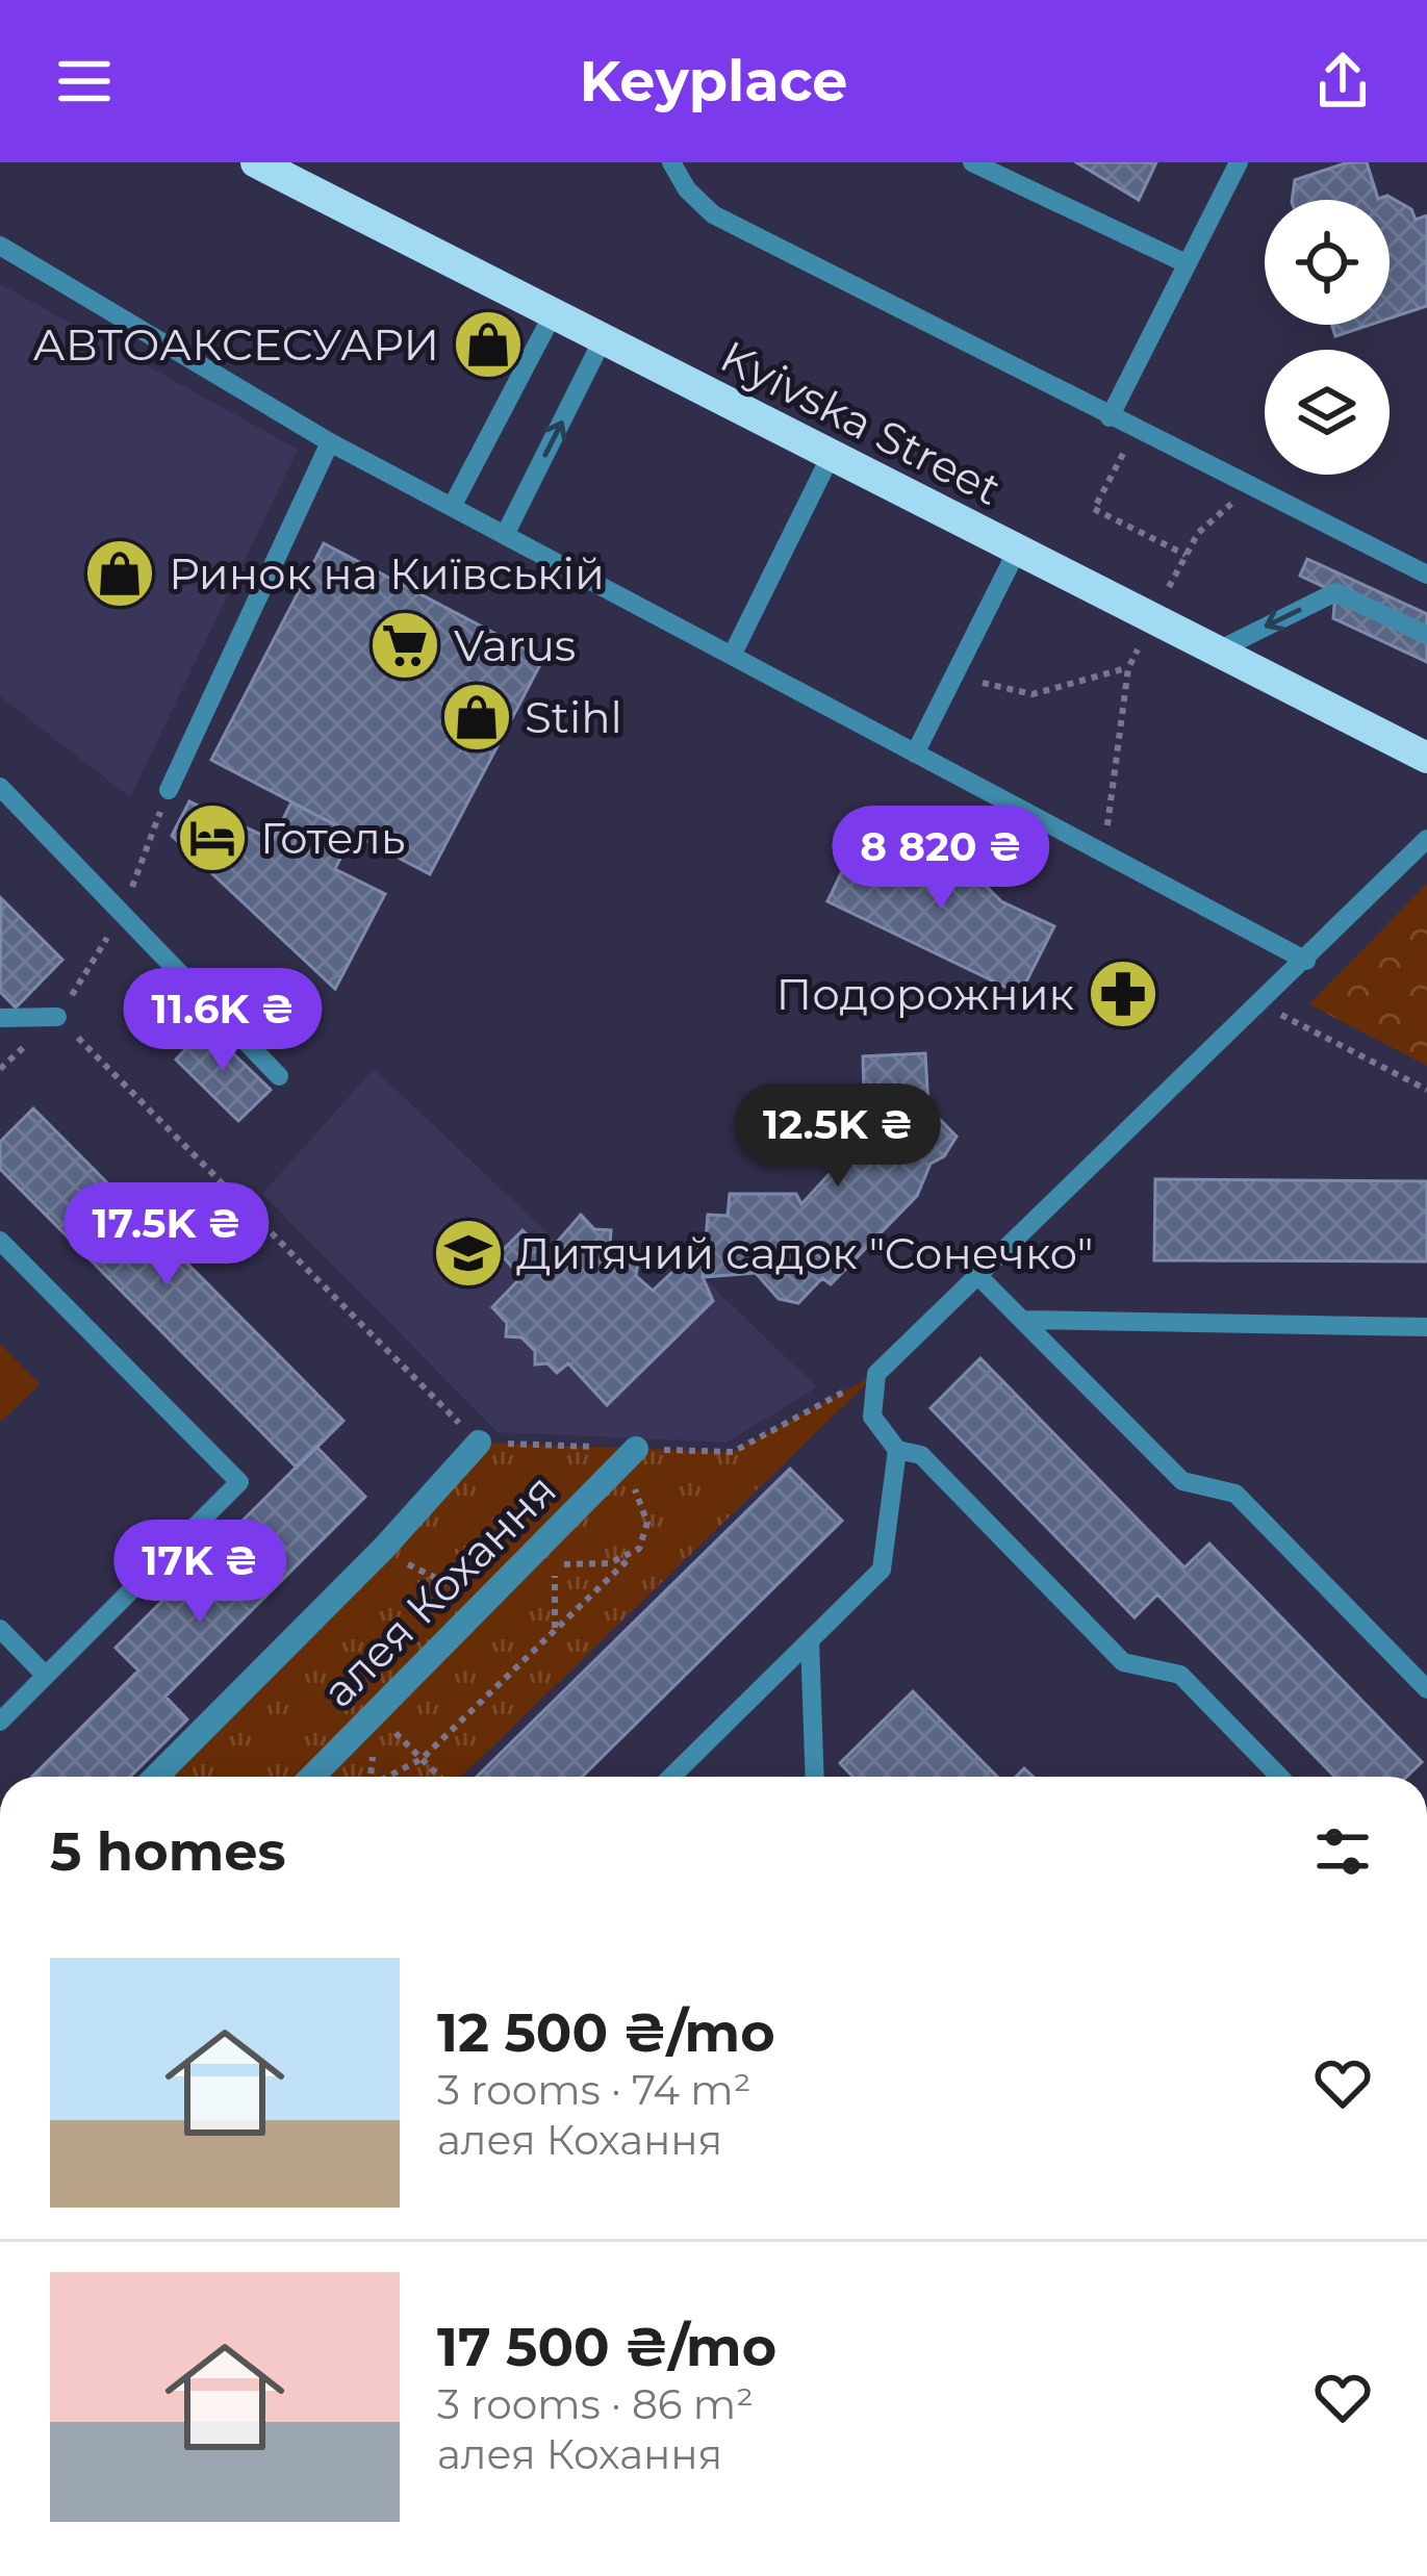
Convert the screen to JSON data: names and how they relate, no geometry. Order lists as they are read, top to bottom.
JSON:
{
  "streets": {
    "main road": ["Kyivska Street"],
    "street": ["алея Кохання"]
  },
  "places": {
    "shop": ["АВТОАКСЕСУАРИ", "Ринок на Київській", "Stihl"],
    "supermarket": ["Varus"],
    "hotel": ["Готель"],
    "pharmacy": ["Подорожник"],
    "school or university": ["Дитячий садок \"Сонечко\""]
  },
  "page": {
    "header": "Keyplace",
    "price": [
      "8 820 ₴",
      "11.6K ₴",
      "12.5K ₴",
      "17.5K ₴",
      "17K ₴"
    ],
    "heading": "5 homes",
    "list": [
      {
        "name": "12 500 ₴/mo",
        "note": "3 rooms · 74 m² · алея Кохання"
      },
      {
        "name": "17 500 ₴/mo",
        "note": "3 rooms · 86 m² · алея Кохання"
      }
    ]
  }
}
